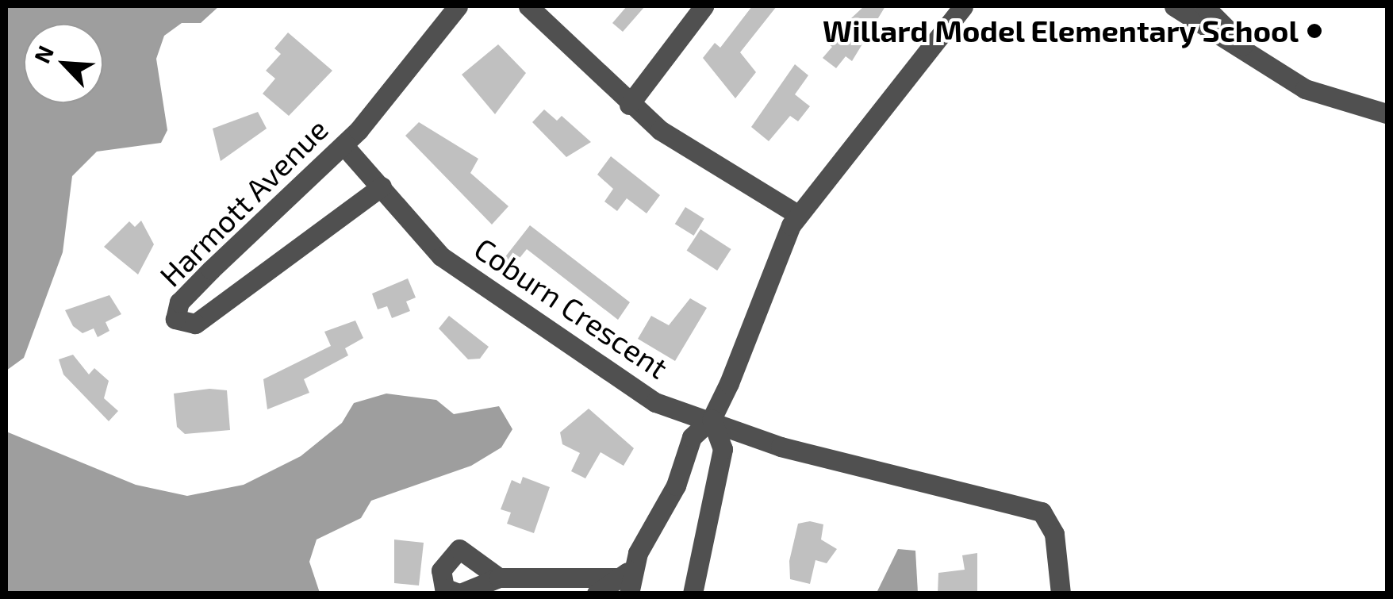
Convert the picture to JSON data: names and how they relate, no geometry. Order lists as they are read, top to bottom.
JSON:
{
  "streets": {
    "street": ["Harmott Avenue", "Coburn Crescent"]
  },
  "crossings": [
    ["Harmott Avenue", "Coburn Crescent"]
  ],
  "places": ["Willard Model Elementary School"],
  "north": "top left"
}
